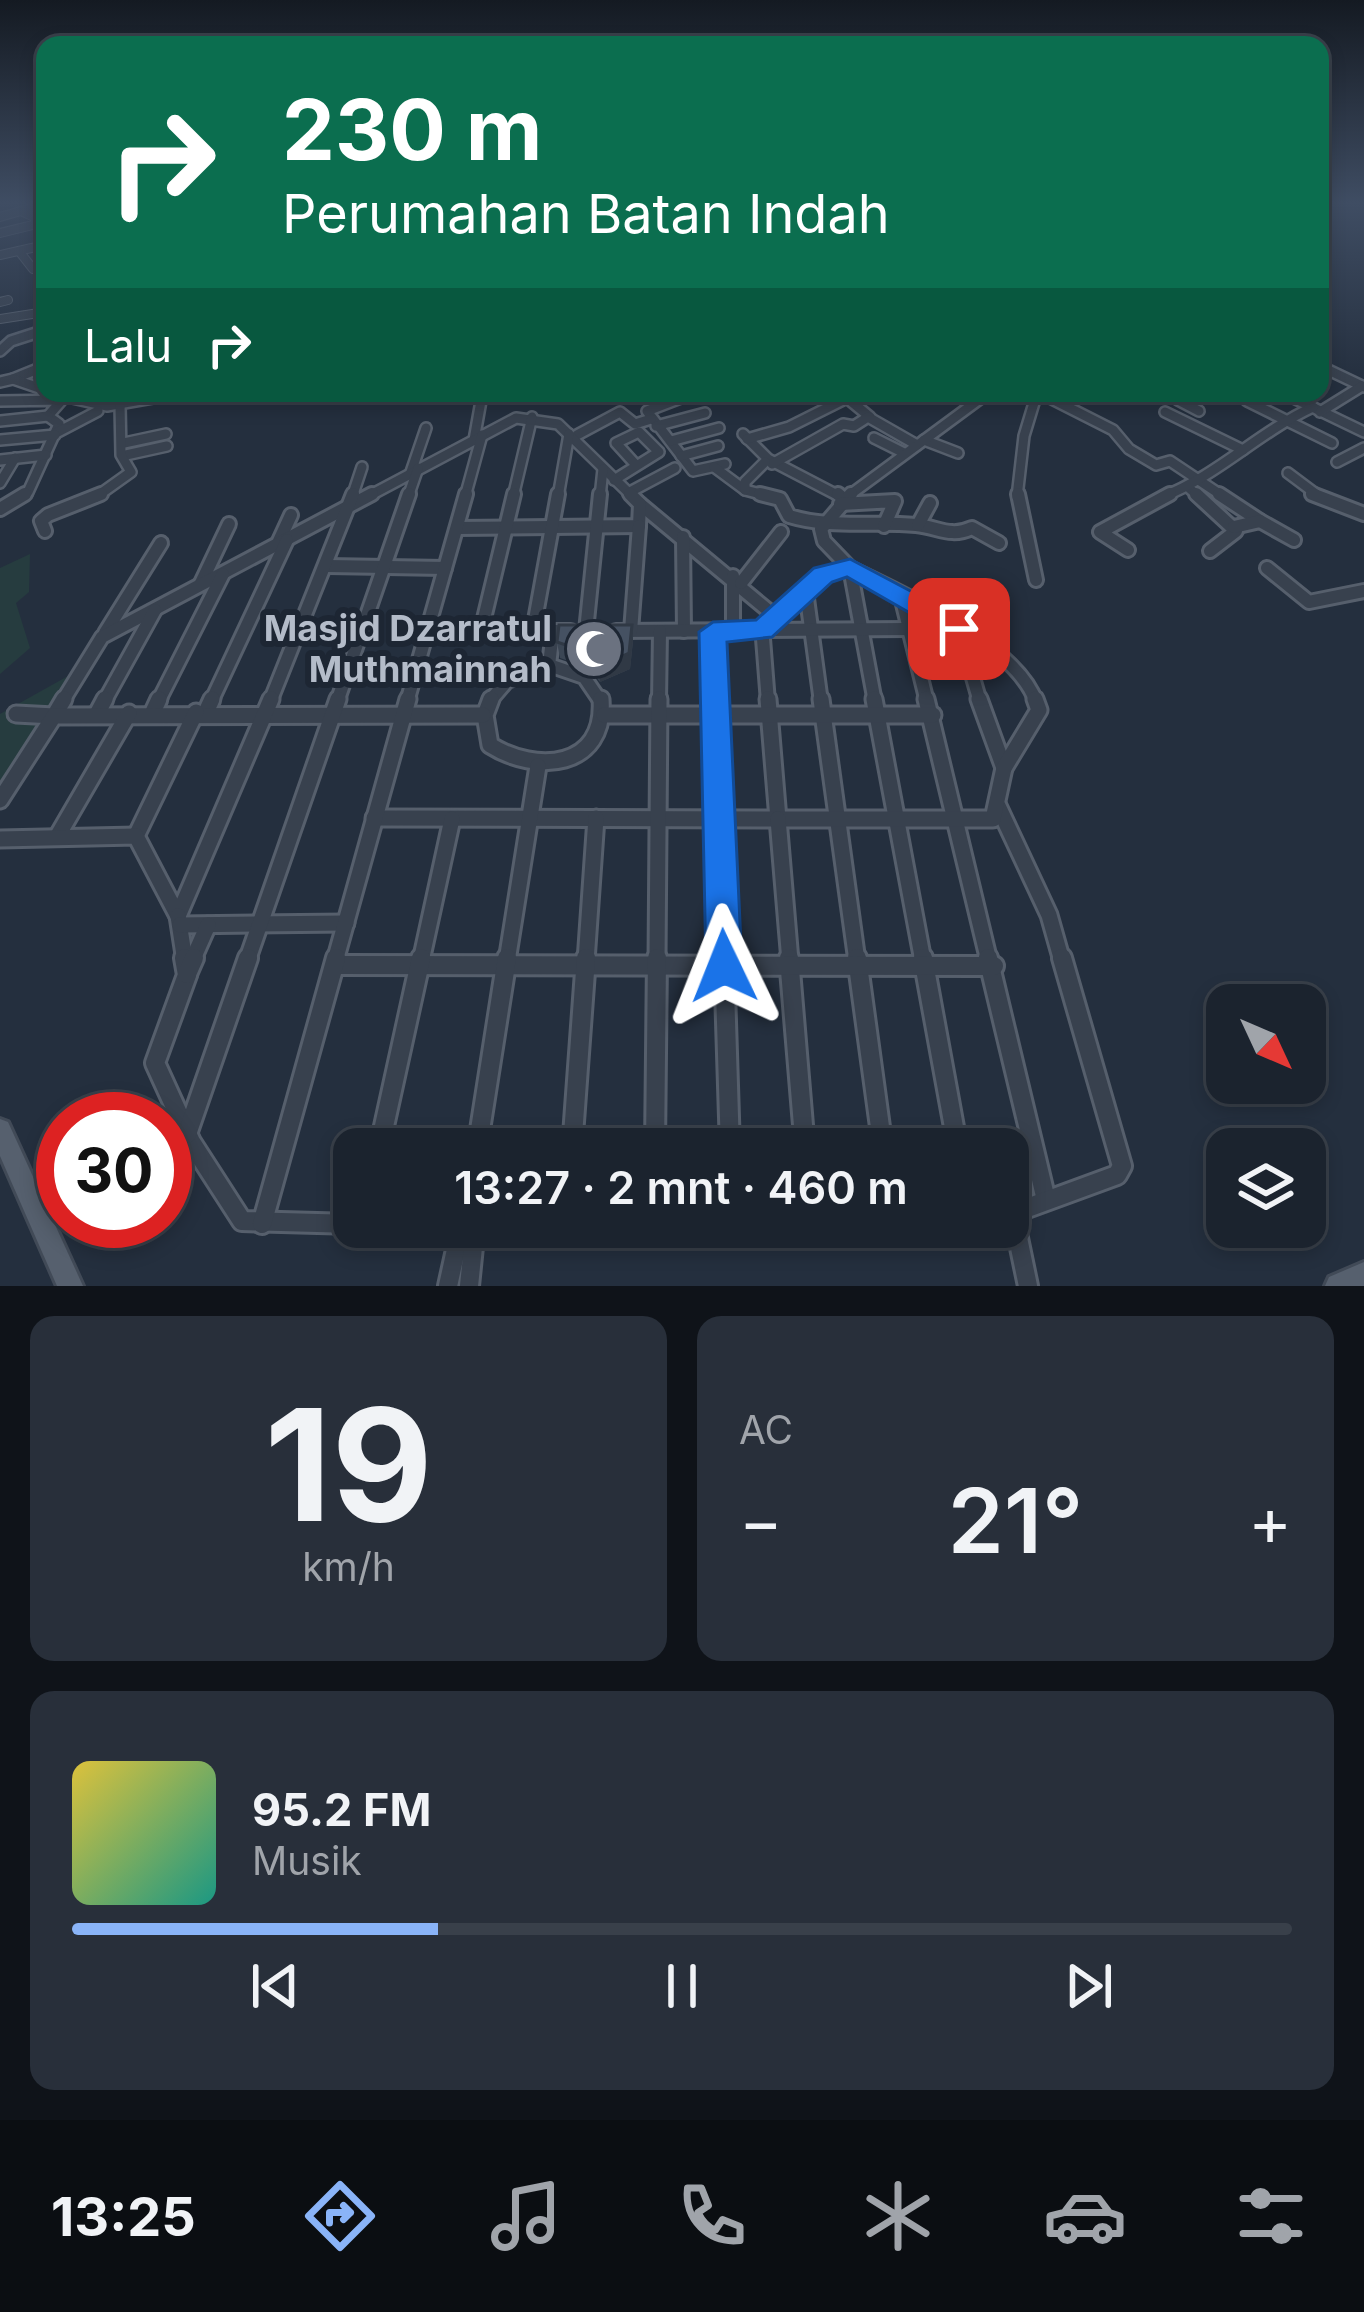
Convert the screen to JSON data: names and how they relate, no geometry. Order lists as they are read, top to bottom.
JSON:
{
  "places": {
    "mosque": ["Masjid Dzarratul Muthmainnah"]
  },
  "north": "bottom right",
  "page": {
    "turn": ["230 m", "Perumahan Batan Indah"],
    "then": "Lalu",
    "limit": "30",
    "trip": "13:27 · 2 mnt · 460 m",
    "tile": [
      ["19", "km/h"],
      "AC"
    ],
    "heat": ["−", "21°", "+"],
    "song": ["95.2 FM", "Musik"],
    "tabs": "13:25"
  }
}
